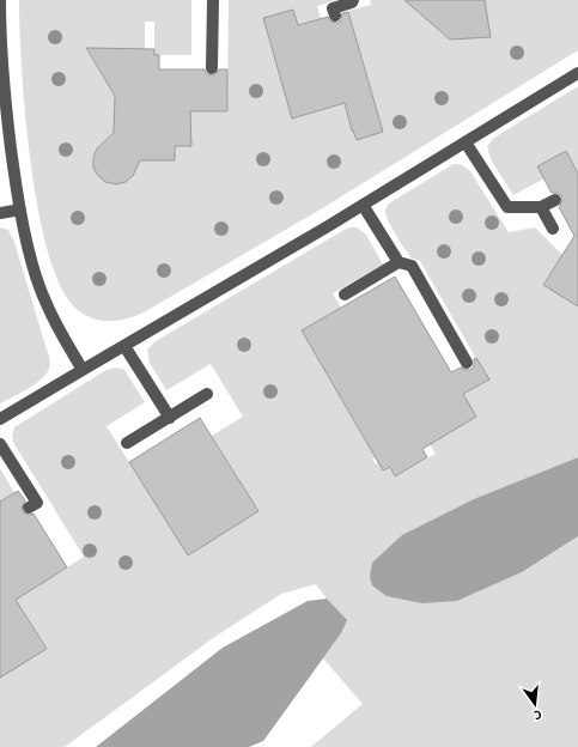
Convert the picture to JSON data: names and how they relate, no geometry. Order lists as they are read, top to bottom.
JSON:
{
  "north": "bottom"
}
